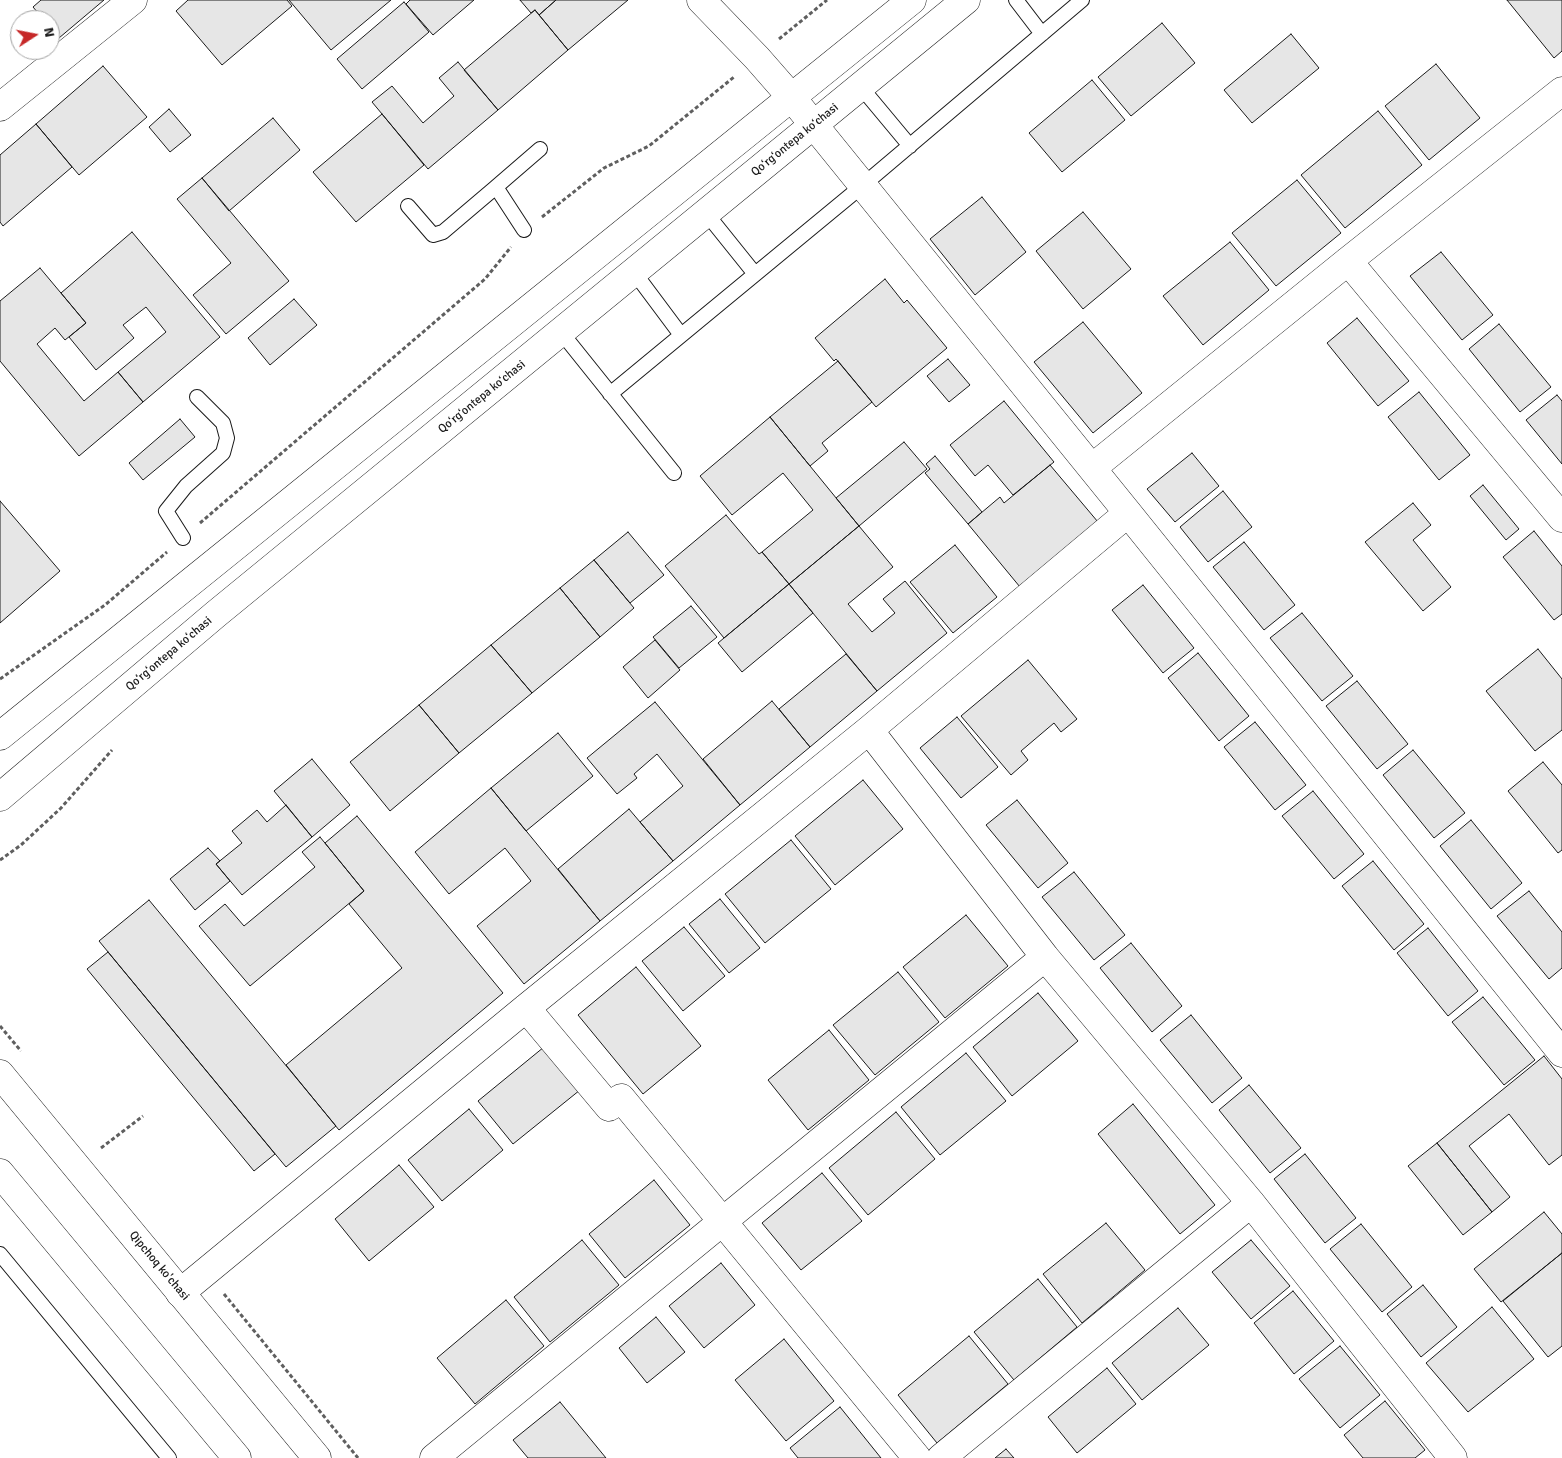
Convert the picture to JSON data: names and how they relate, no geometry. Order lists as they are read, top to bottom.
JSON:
{
  "streets": {
    "street": ["Qoʻrgʻontepa koʻchasi", "Qipchoq ko'chasi"]
  },
  "north": "right"
}
